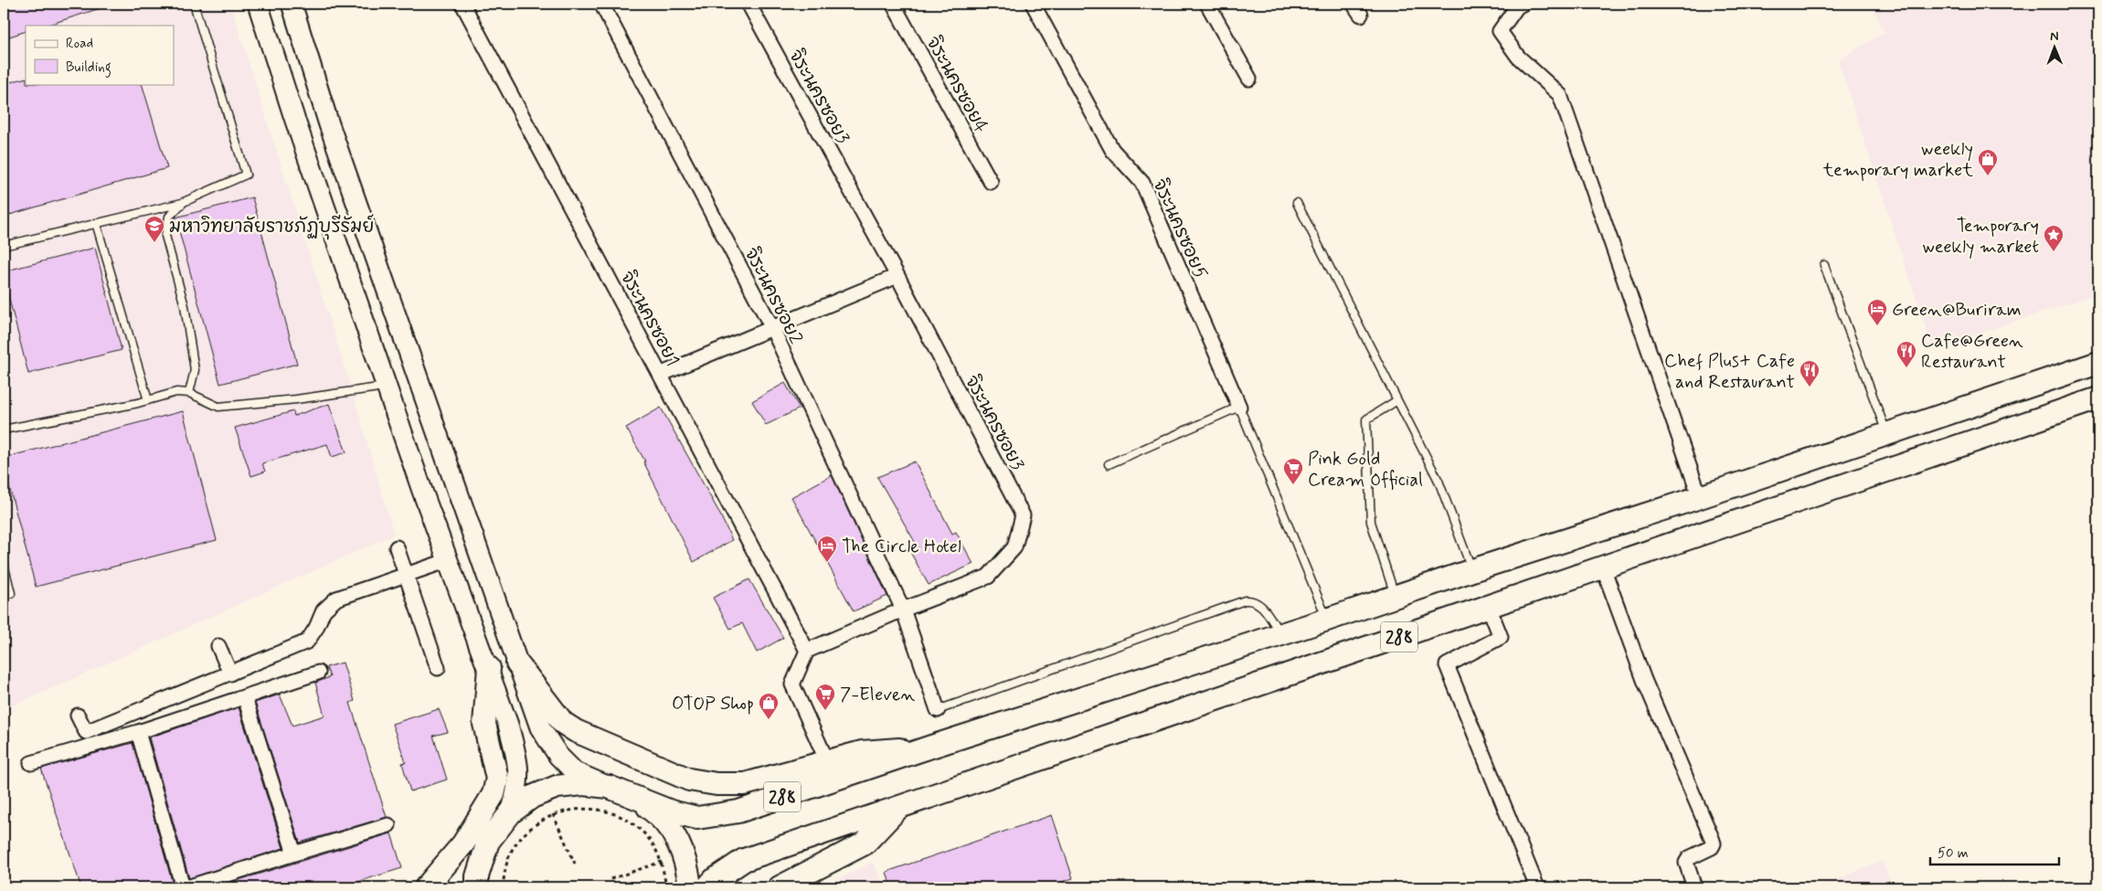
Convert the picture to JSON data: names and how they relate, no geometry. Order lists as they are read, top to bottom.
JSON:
{
  "streets": {
    "main road": ["288"],
    "street": [
      "จิระนครซอย4",
      "จิระนครซอย3",
      "จิระนครซอย5",
      "จิระนครซอย2",
      "จิระนครซอย1"
    ]
  },
  "crossings": [
    ["จิระนครซอย3", "จิระนครซอย2"],
    ["จิระนครซอย3", "จิระนครซอย1"]
  ],
  "places": {
    "shop": ["weekly temporary market", "OTOP Shop"],
    "school or university": ["มหาวิทยาลัยราชภัฏบุรีรัมย์"],
    "place": ["Temporary weekly market"],
    "hotel": ["Green@Buriram", "The Circle Hotel"],
    "restaurant": ["Cafe@Green Restaurant", "Chef Plus+ Cafe and Restaurant"],
    "supermarket": ["Pink Gold Cream Official", "7-Eleven"]
  },
  "legend": ["Road", "Building"],
  "scale_bar": "50 m",
  "north": "top"
}
